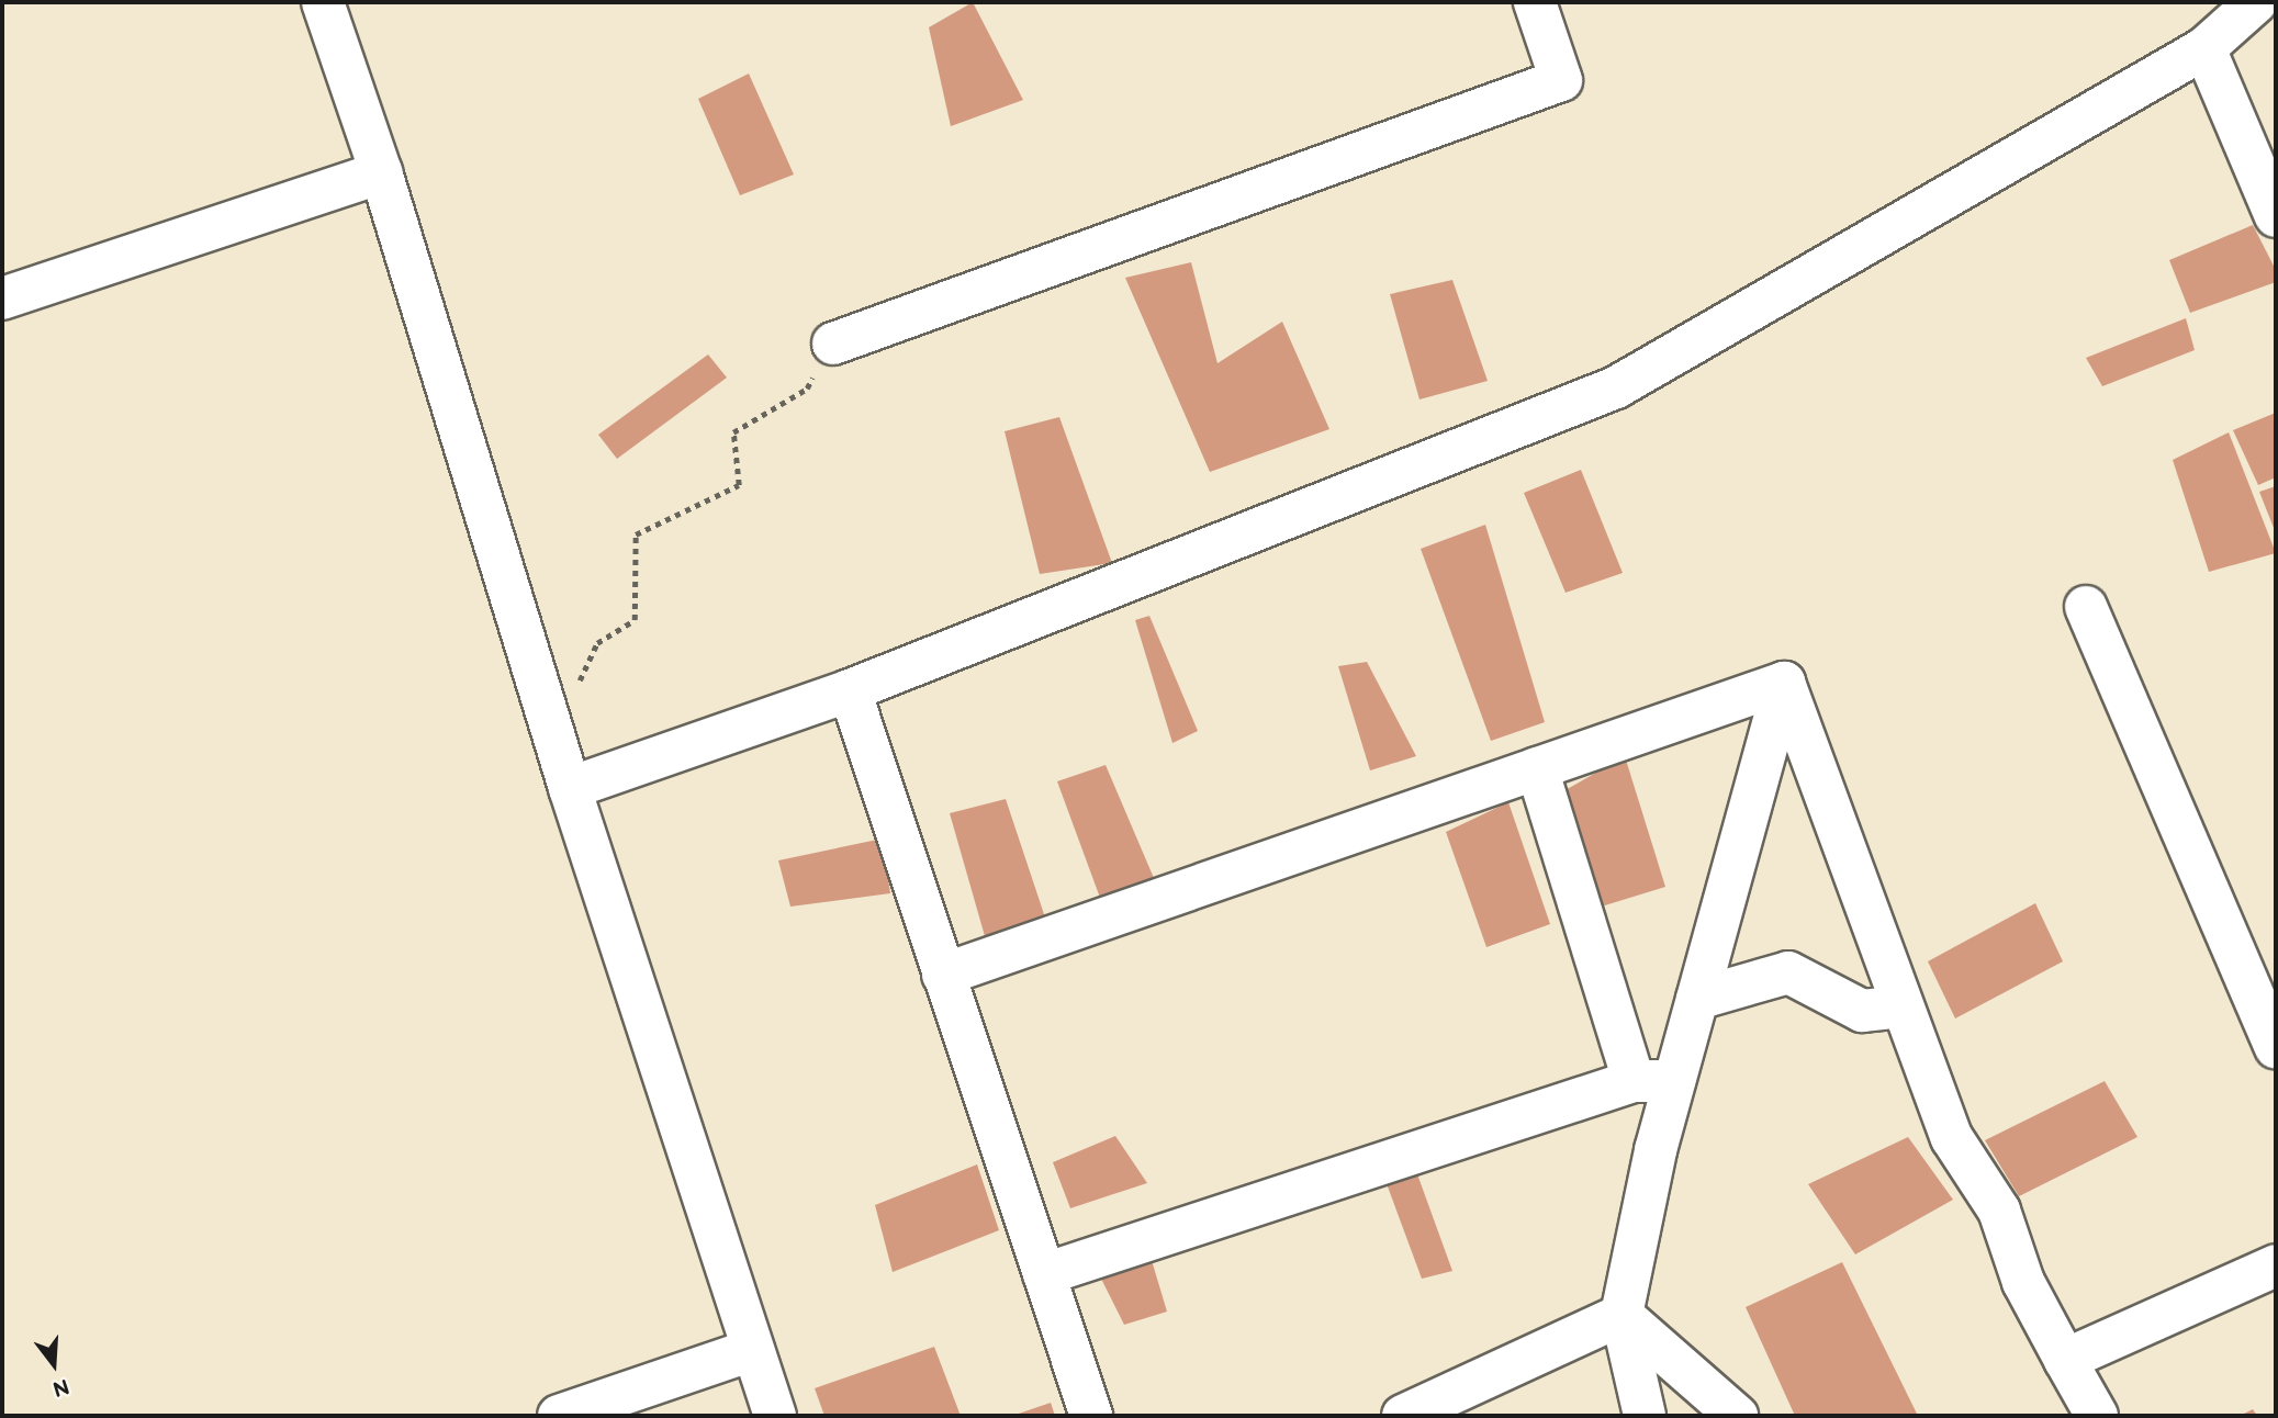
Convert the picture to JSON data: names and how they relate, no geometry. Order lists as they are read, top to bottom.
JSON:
{
  "north": "bottom"
}
